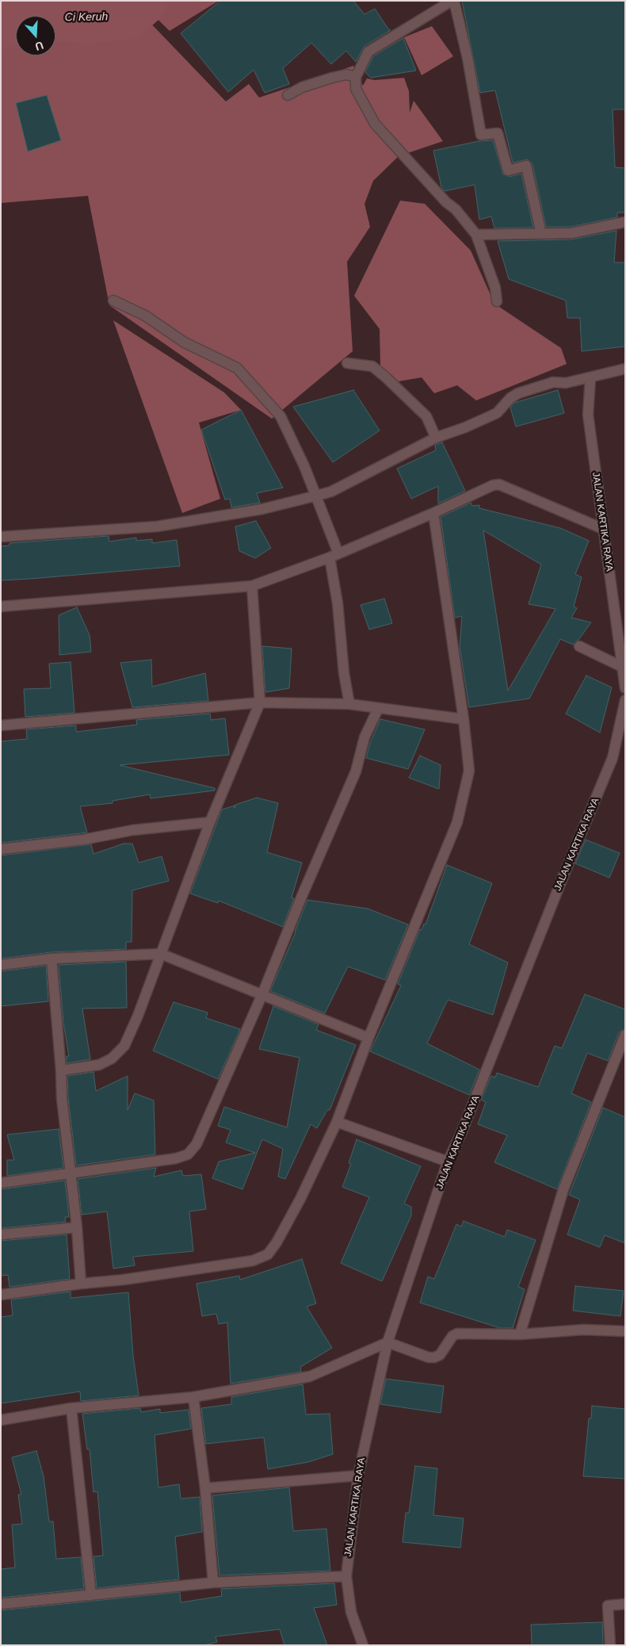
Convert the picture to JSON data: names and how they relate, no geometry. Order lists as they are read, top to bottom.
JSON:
{
  "streets": {
    "street": ["JALAN KARTIKA RAYA"]
  },
  "water": ["Ci Keruh"],
  "north": "bottom"
}
